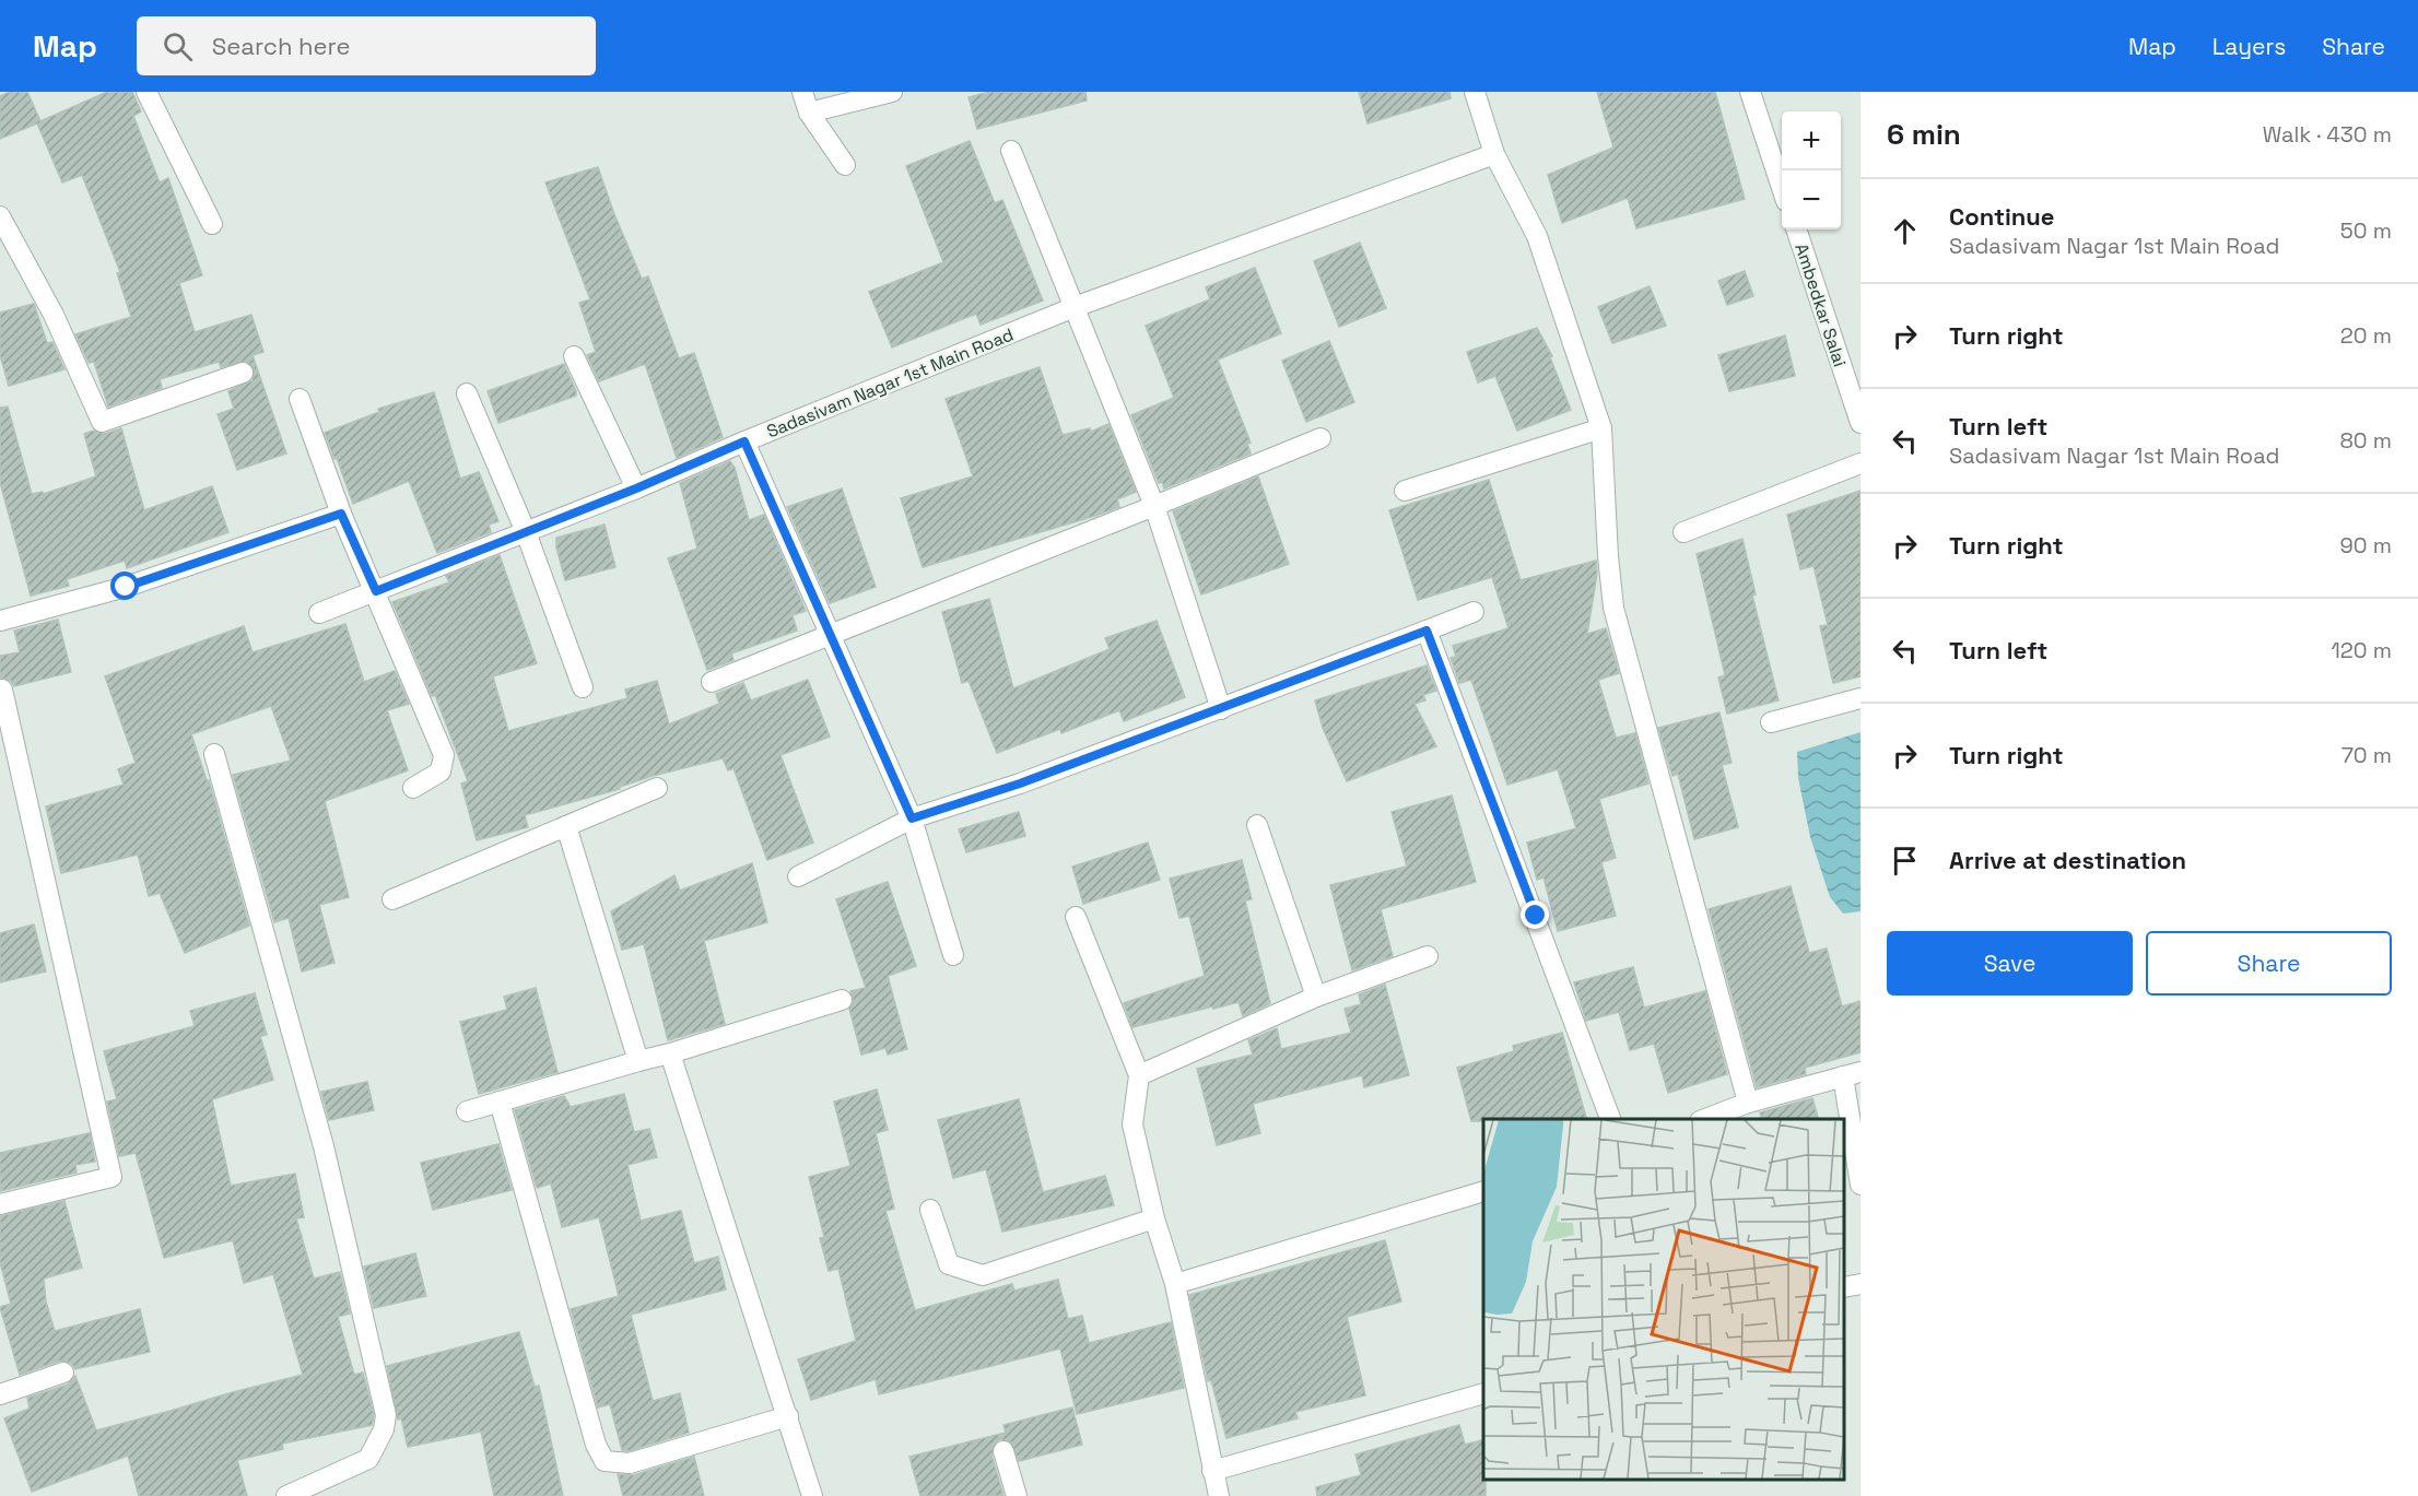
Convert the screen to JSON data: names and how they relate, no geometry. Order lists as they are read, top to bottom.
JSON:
{
  "streets": {
    "street": ["Ambedkar Salai", "Sadasivam Nagar 1st Main Road"]
  },
  "page": {
    "header": "Map",
    "search": "Search here",
    "nav": ["Map", "Layers", "Share"],
    "heading": ["6 min", "Walk · 430 m"],
    "map_buttons": ["+", "−"],
    "list": [
      ["Continue", "Sadasivam Nagar 1st Main Road", "50 m"],
      ["Turn right", "20 m"],
      ["Turn left", "Sadasivam Nagar 1st Main Road", "80 m"],
      ["Turn right", "90 m"],
      ["Turn left", "120 m"],
      ["Turn right", "70 m"],
      "Arrive at destination"
    ],
    "buttons": ["Save", "Share"]
  }
}
